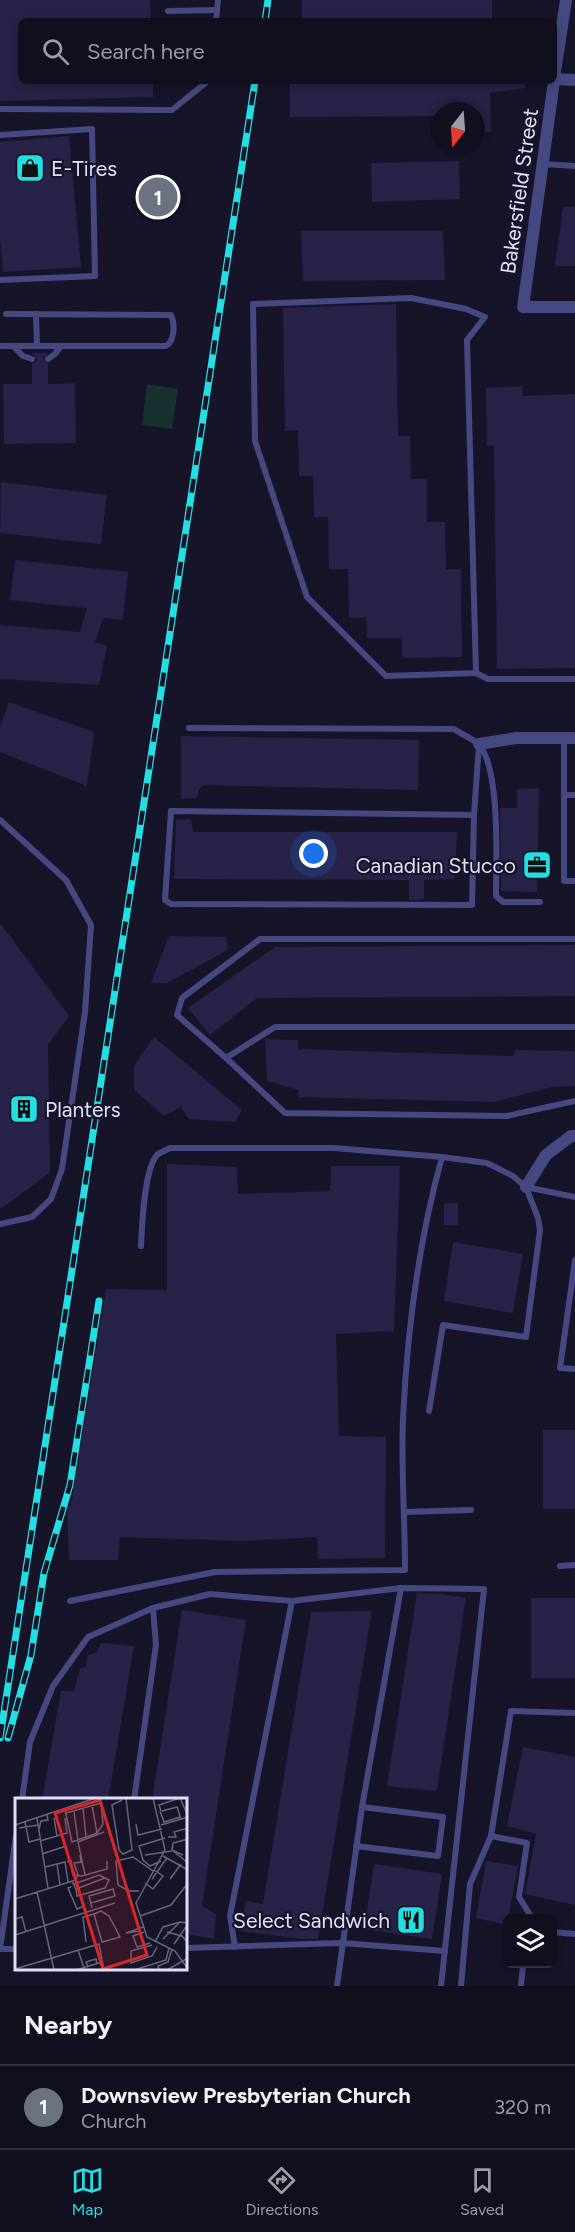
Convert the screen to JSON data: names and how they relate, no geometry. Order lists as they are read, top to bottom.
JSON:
{
  "streets": {
    "street": ["Bakersfield Street"]
  },
  "places": {
    "shop": ["E-Tires"],
    "office": ["Canadian Stucco"],
    "building": ["Planters"],
    "restaurant": ["Select Sandwich"]
  },
  "north": "bottom",
  "page": {
    "search": "Search here",
    "pins": "1",
    "heading": "Nearby",
    "list": [
      {
        "mark": "1",
        "name": "Downsview Presbyterian Church",
        "note": "Church",
        "value": "320 m"
      }
    ],
    "nav": ["Map", "Directions", "Saved"]
  }
}
